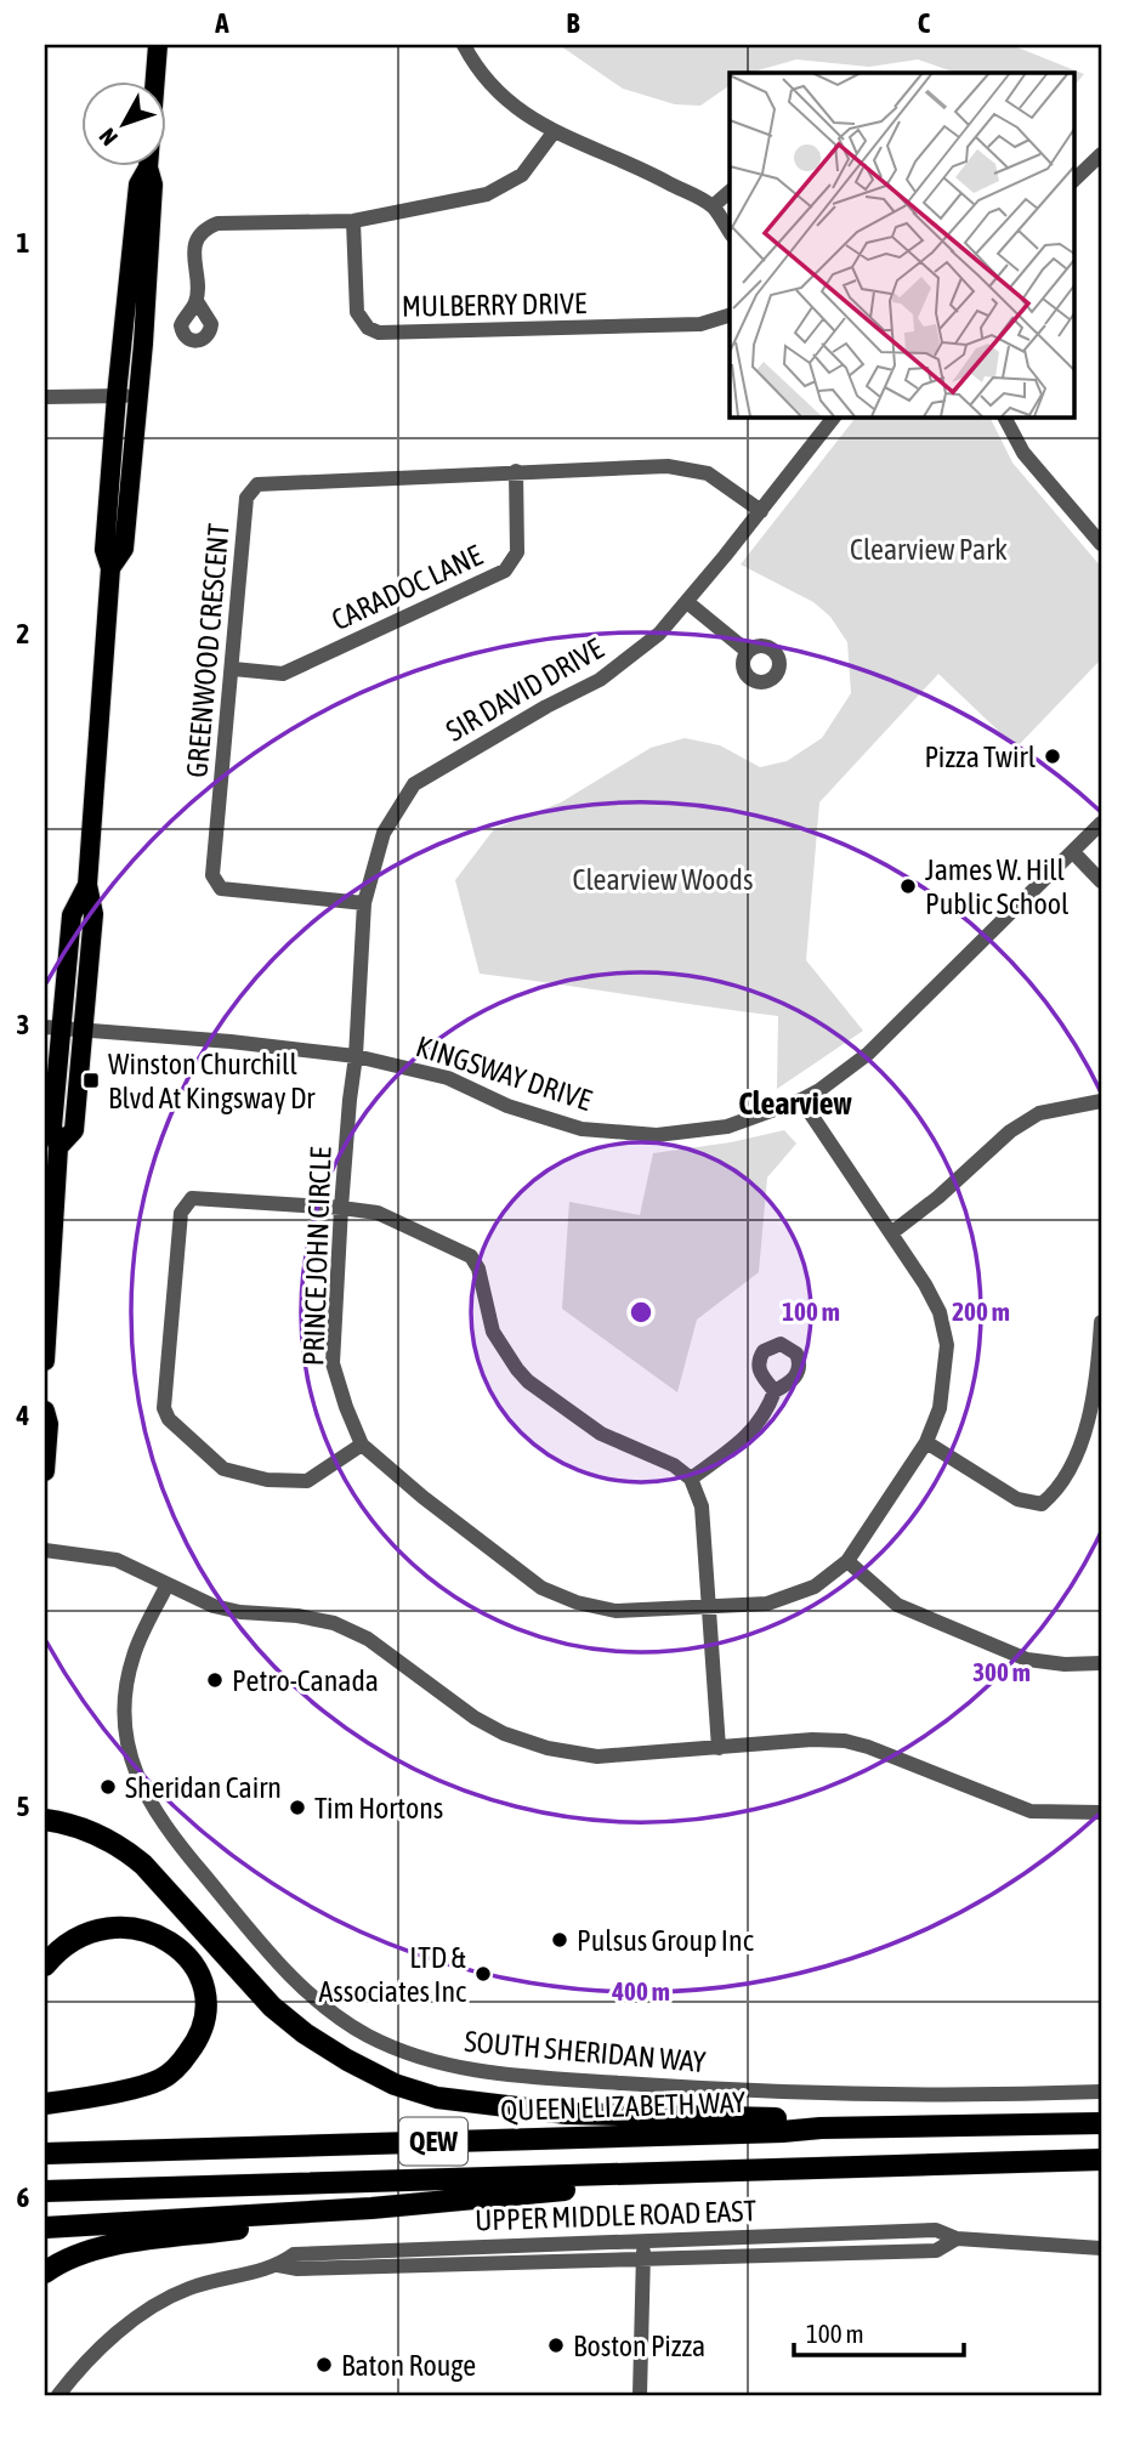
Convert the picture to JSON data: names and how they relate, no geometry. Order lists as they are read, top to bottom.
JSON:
{
  "streets": {
    "highway": ["QUEEN ELIZABETH WAY", "QEW"],
    "street": [
      "MULBERRY DRIVE",
      "CARADOC LANE",
      "GREENWOOD CRESCENT",
      "SIR DAVID DRIVE",
      "KINGSWAY DRIVE",
      "PRINCE JOHN CIRCLE",
      "SOUTH SHERIDAN WAY",
      "UPPER MIDDLE ROAD EAST"
    ]
  },
  "crossings": [
    ["CARADOC LANE", "GREENWOOD CRESCENT"],
    ["GREENWOOD CRESCENT", "SIR DAVID DRIVE"],
    ["SIR DAVID DRIVE", "KINGSWAY DRIVE"],
    ["SIR DAVID DRIVE", "PRINCE JOHN CIRCLE"],
    ["KINGSWAY DRIVE", "PRINCE JOHN CIRCLE"]
  ],
  "districts": ["Clearview"],
  "parks": ["Clearview Park", "Clearview Woods"],
  "places": {
    "other": [
      "Pizza Twirl",
      "James W. Hill Public School",
      "Petro-Canada",
      "Sheridan Cairn",
      "Tim Hortons",
      "Pulsus Group Inc",
      "LTD & Associates Inc",
      "Boston Pizza",
      "Baton Rouge"
    ],
    "transit": ["Winston Churchill Blvd At Kingsway Dr"]
  },
  "scale_bar": "100 m",
  "north": "bottom left",
  "grid": {
    "columns": ["A", "B", "C"],
    "rows": [
      "1",
      "2",
      "3",
      "4",
      "5",
      "6"
    ]
  },
  "rings": [
    "100 m",
    "200 m",
    "300 m",
    "400 m"
  ]
}
